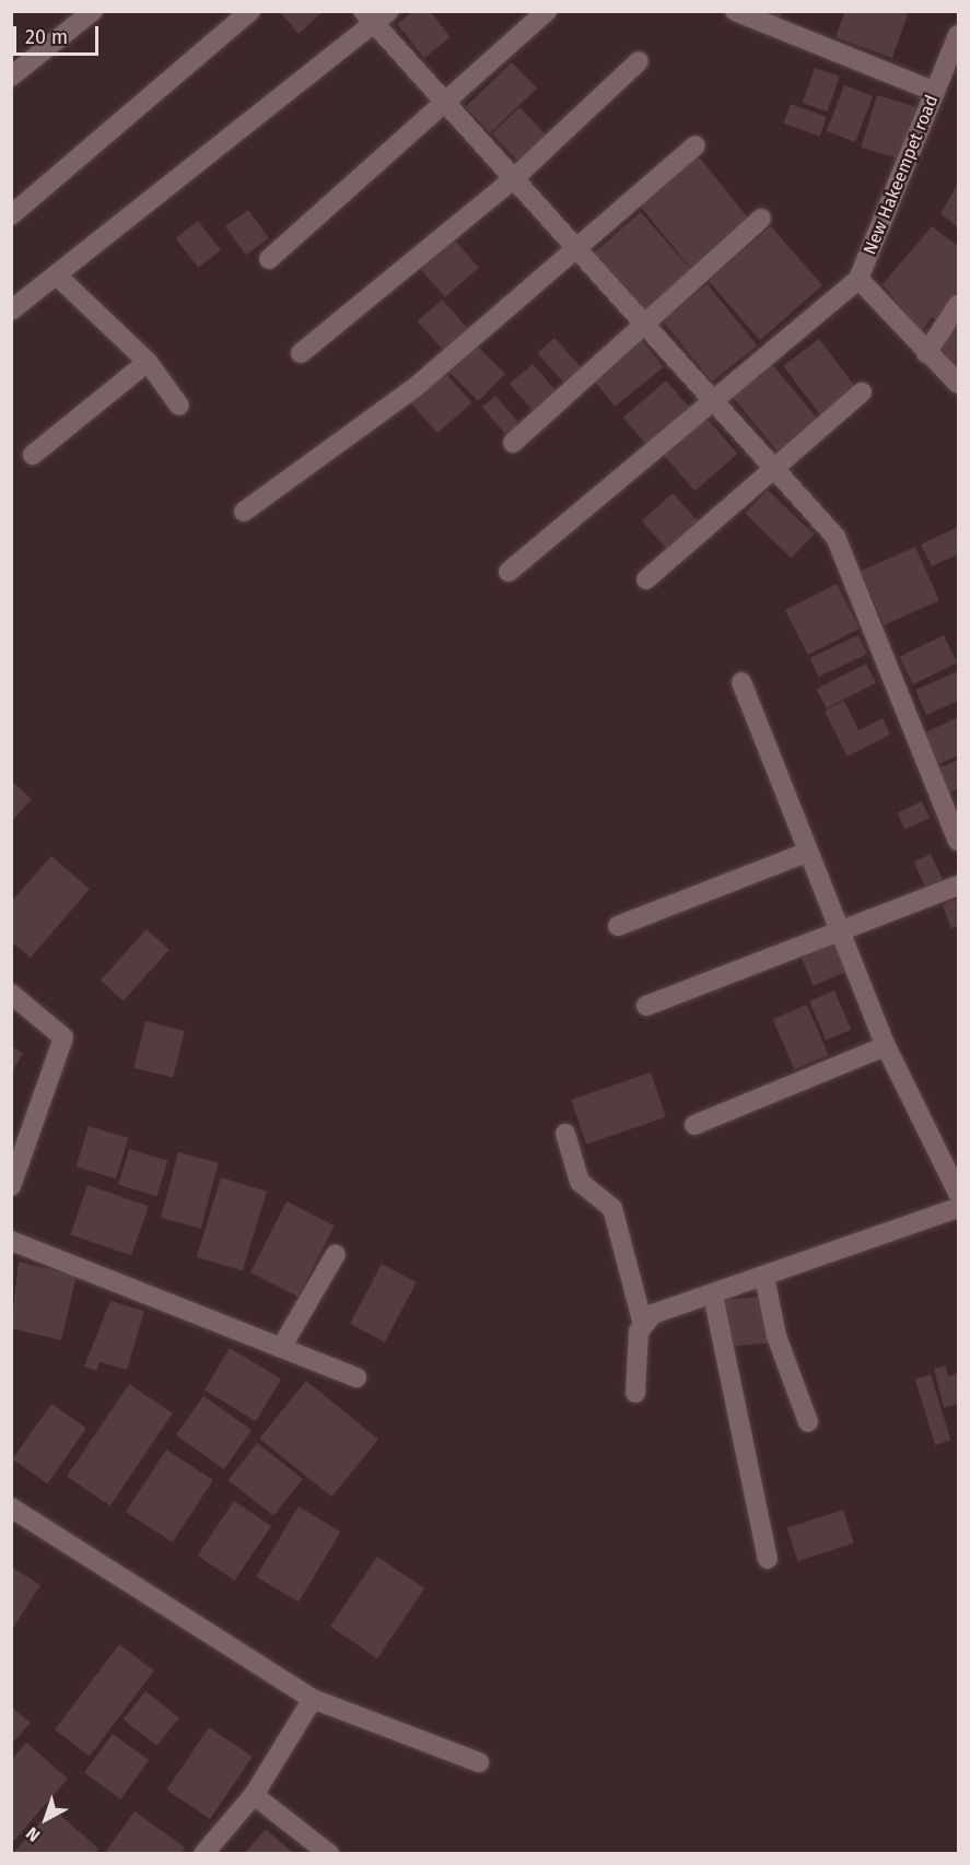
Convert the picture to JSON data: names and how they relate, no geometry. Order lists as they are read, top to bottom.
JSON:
{
  "streets": {
    "street": ["New Hakeempet road"]
  },
  "scale_bar": "20 m",
  "north": "bottom left"
}
